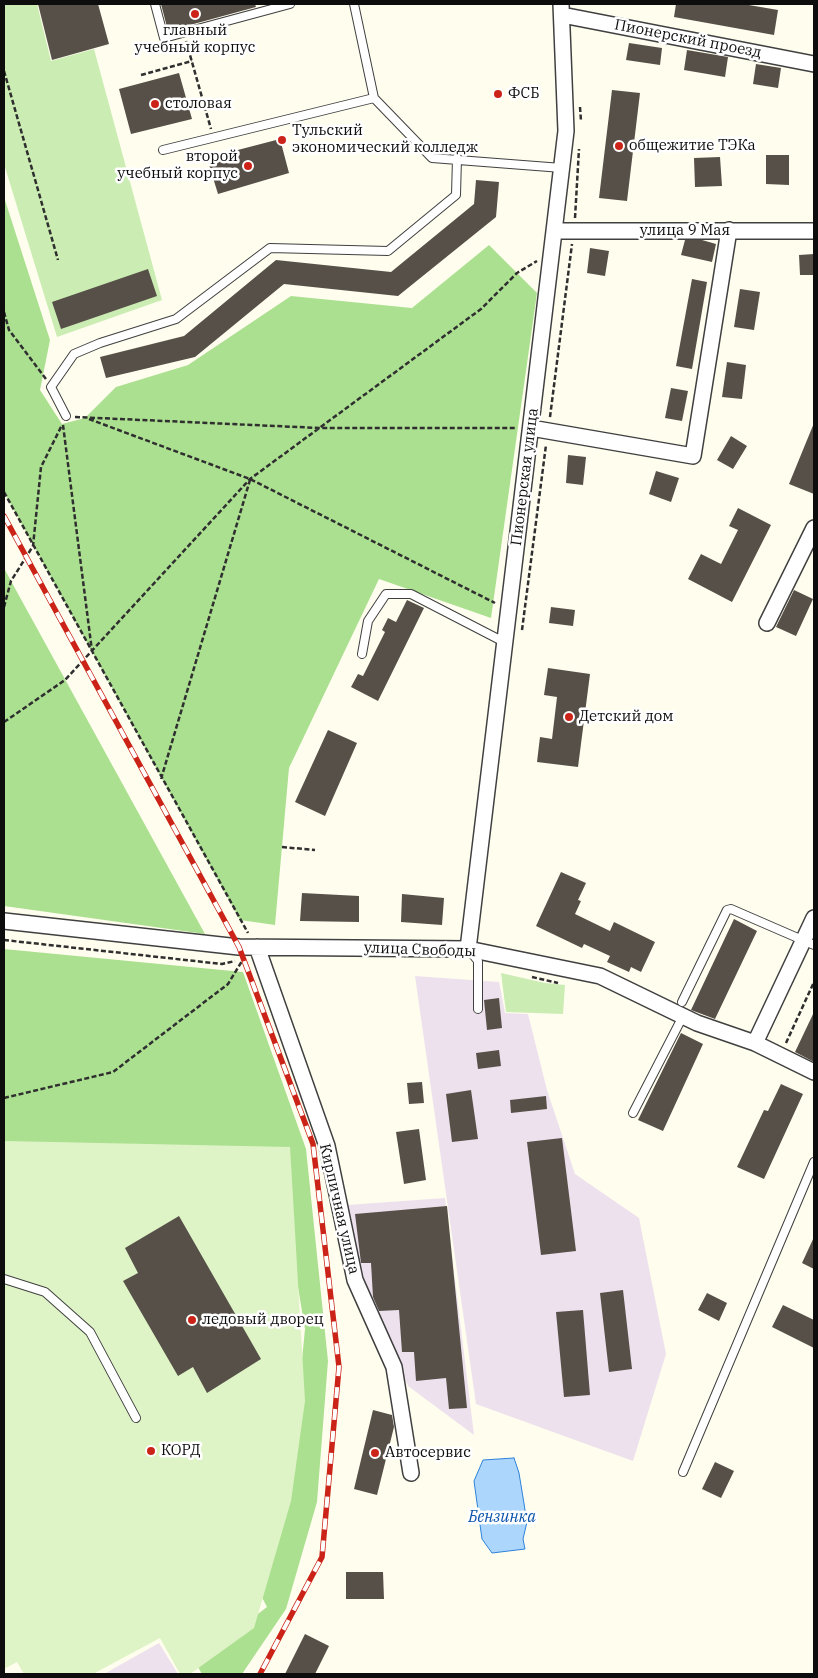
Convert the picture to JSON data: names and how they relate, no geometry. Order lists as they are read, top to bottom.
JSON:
{
  "streets": {
    "street": [
      "Пионерский проезд",
      "улица 9 Мая",
      "Пионерская улица",
      "улица Свободы",
      "Кирпичная улица"
    ]
  },
  "crossings": [
    ["Пионерский проезд", "Пионерская улица"],
    ["улица 9 Мая", "Пионерская улица"],
    ["Пионерская улица", "улица Свободы"],
    ["улица Свободы", "Кирпичная улица"]
  ],
  "water": ["Бензинка"],
  "places": [
    "главный учебный корпус",
    "ФСБ",
    "столовая",
    "Тульский экономический колледж",
    "общежитие ТЭКа",
    "второй учебный корпус",
    "Детский дом",
    "ледовый дворец",
    "КОРД",
    "Автосервис"
  ]
}
